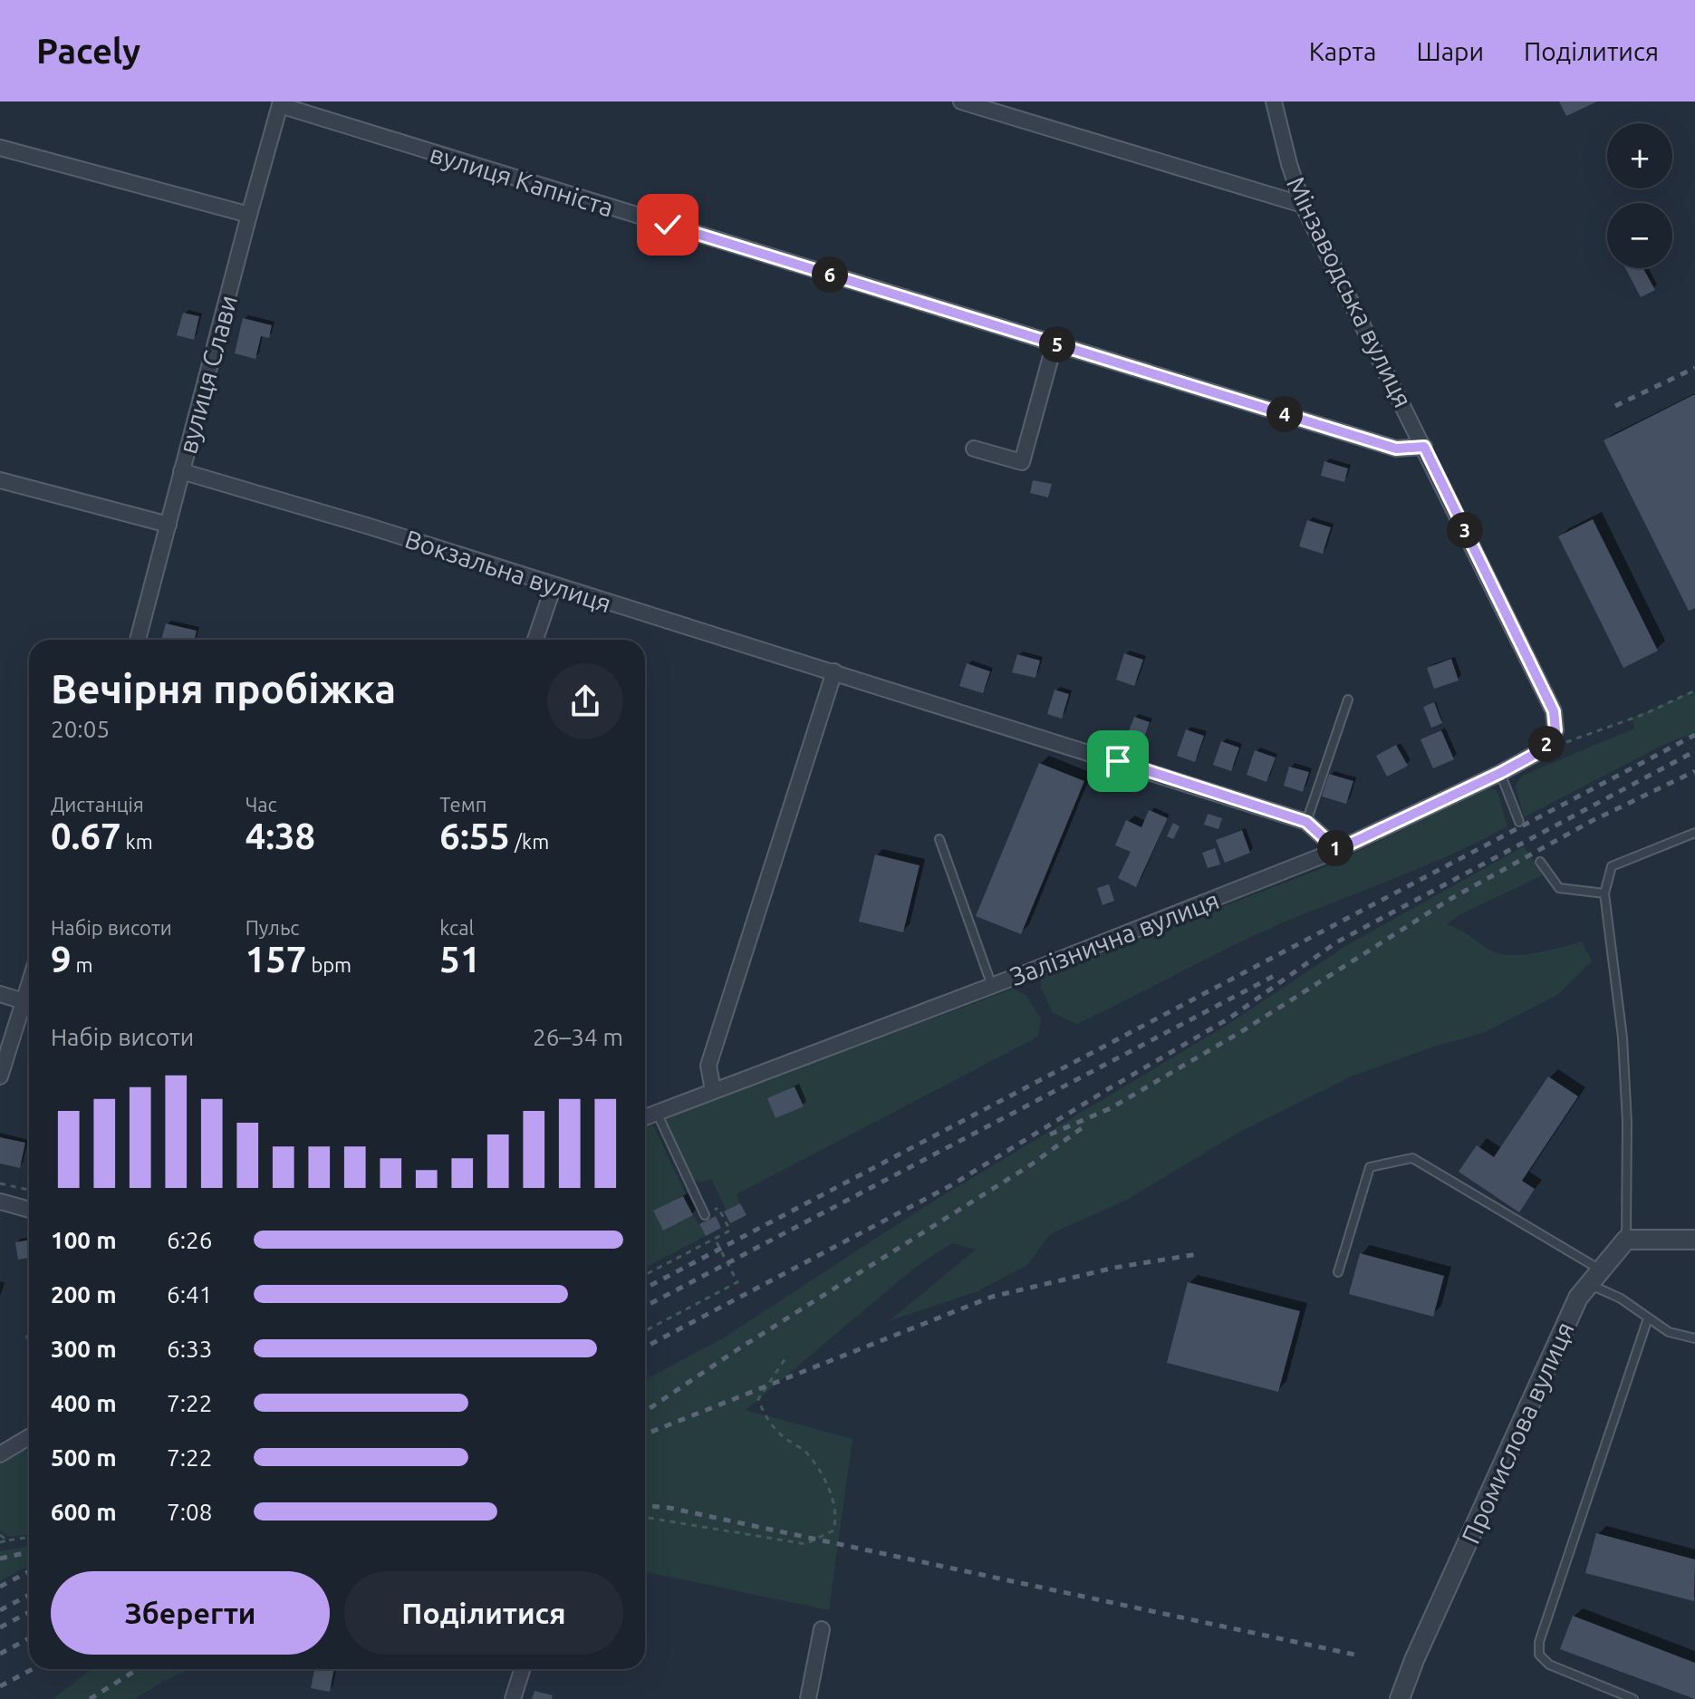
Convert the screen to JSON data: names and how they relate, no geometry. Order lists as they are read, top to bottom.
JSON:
{
  "streets": {
    "street": [
      "вулиця Капніста",
      "Мінзаводська вулиця",
      "вулиця Слави",
      "Вокзальна вулиця",
      "Залізнична вулиця",
      "Промислова вулиця"
    ]
  },
  "crossings": [
    ["вулиця Капніста", "Мінзаводська вулиця"],
    ["вулиця Капніста", "вулиця Слави"],
    ["Мінзаводська вулиця", "Залізнична вулиця"],
    ["вулиця Слави", "Вокзальна вулиця"],
    ["Вокзальна вулиця", "Залізнична вулиця"]
  ],
  "page": {
    "header": "Pacely",
    "nav": ["Карта", "Шари", "Поділитися"],
    "map_buttons": ["+", "−"],
    "pins": [
      "6",
      "5",
      "4",
      "3",
      "2",
      "1"
    ],
    "heading": ["Вечірня пробіжка", "20:05"],
    "stats": [
      ["Дистанція", "0.67 km"],
      ["Час", "4:38"],
      ["Темп", "6:55 /km"],
      ["Набір висоти", "9 m"],
      ["Пульс", "157 bpm"],
      ["kcal", "51"]
    ],
    "chart": ["Набір висоти", "26–34 m"],
    "list": [
      {
        "name": "100 m",
        "note": "6:26"
      },
      {
        "name": "200 m",
        "note": "6:41"
      },
      {
        "name": "300 m",
        "note": "6:33"
      },
      {
        "name": "400 m",
        "note": "7:22"
      },
      {
        "name": "500 m",
        "note": "7:22"
      },
      {
        "name": "600 m",
        "note": "7:08"
      }
    ],
    "buttons": ["Зберегти", "Поділитися"]
  }
}
